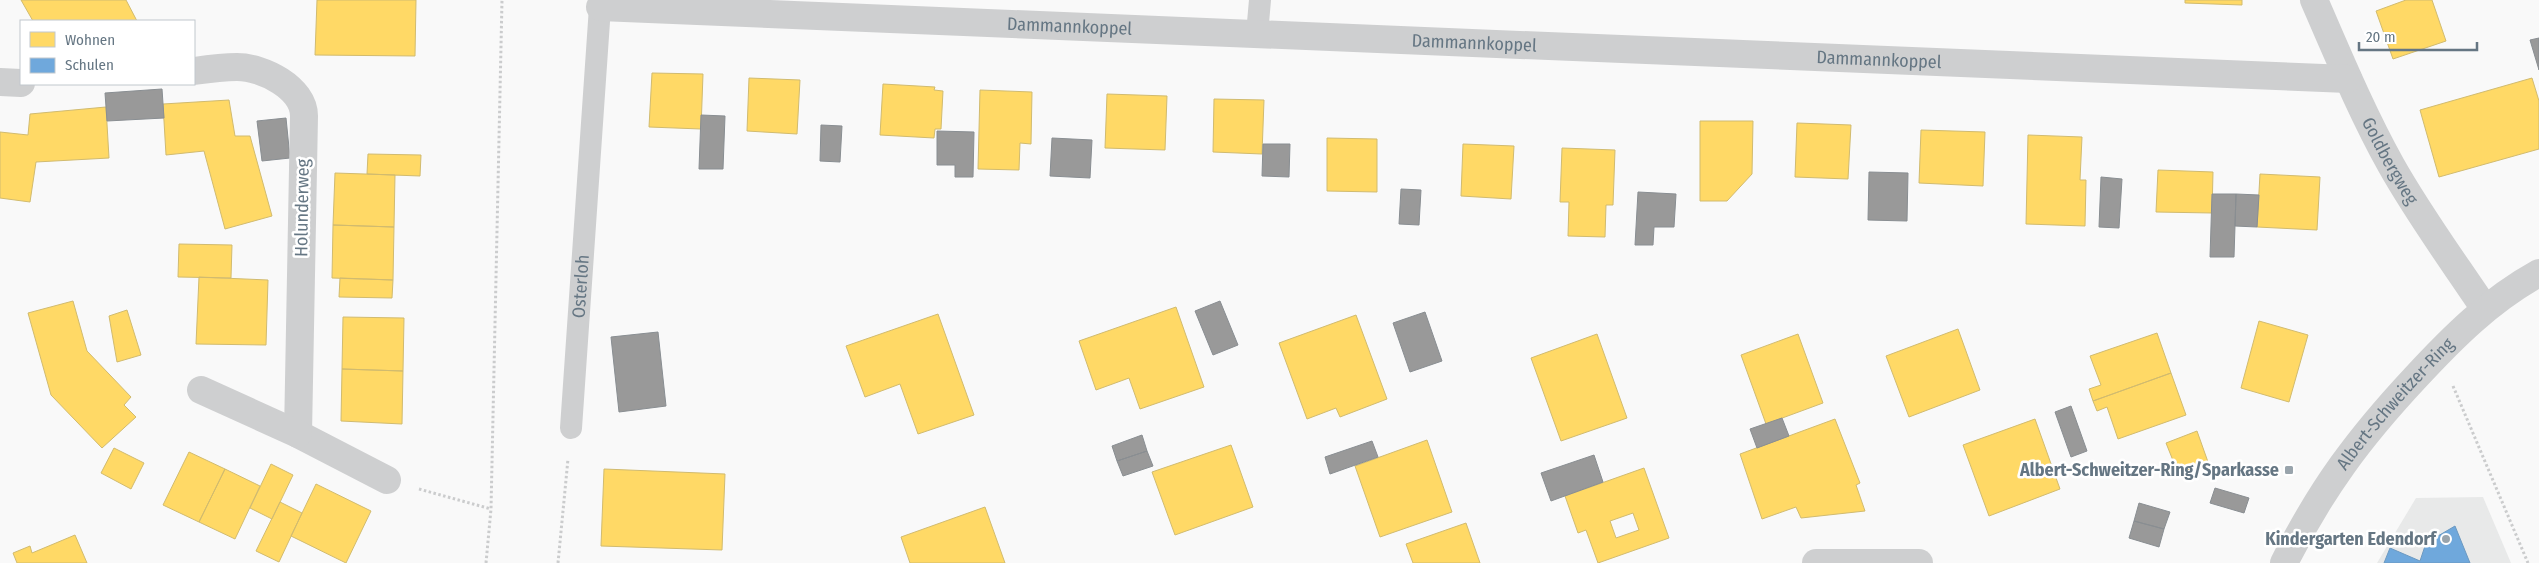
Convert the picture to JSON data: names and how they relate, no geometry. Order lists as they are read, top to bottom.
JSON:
{
  "streets": {
    "street": [
      "Dammannkoppel",
      "Goldbergweg",
      "Holunderweg",
      "Albert-Schweitzer-Ring"
    ],
    "lane": ["Osterloh"]
  },
  "crossings": [
    ["Dammannkoppel", "Goldbergweg"],
    ["Dammannkoppel", "Osterloh"],
    ["Goldbergweg", "Albert-Schweitzer-Ring"]
  ],
  "places": {
    "transit": ["Albert-Schweitzer-Ring/Sparkasse"],
    "other": ["Kindergarten Edendorf"]
  },
  "legend": ["Wohnen", "Schulen"],
  "scale_bar": "20 m"
}
